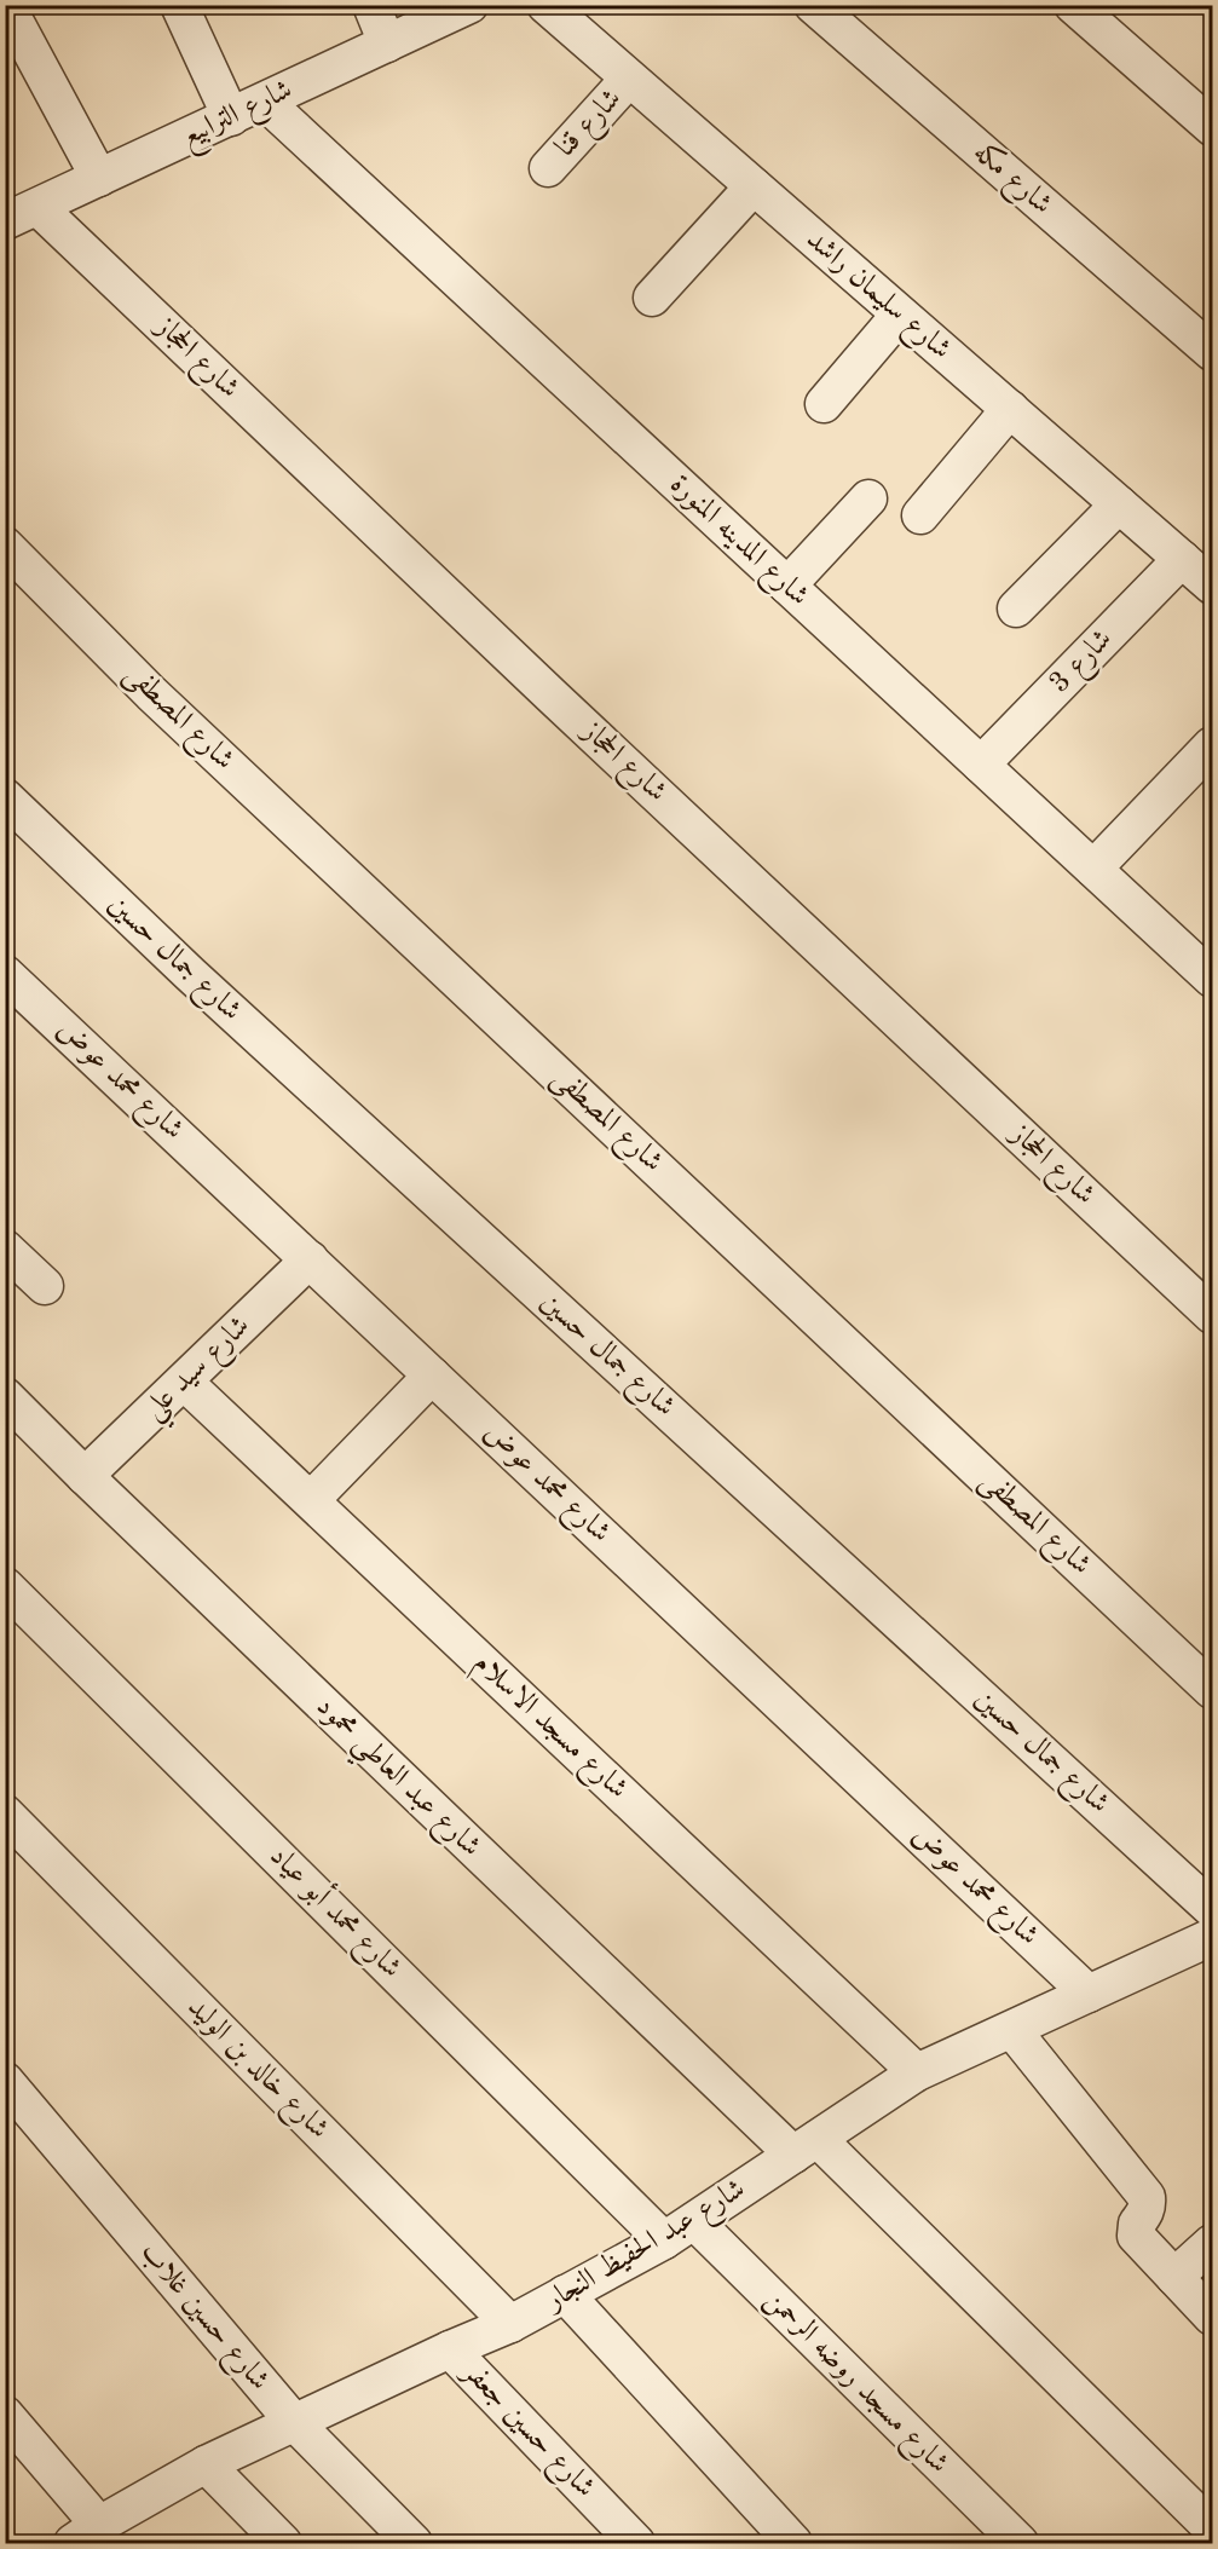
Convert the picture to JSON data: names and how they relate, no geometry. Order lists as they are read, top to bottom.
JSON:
{
  "streets": {
    "street": [
      "شارع الترابيع",
      "شارع قنا",
      "شارع مكه",
      "شارع سليمان راشد",
      "شارع الحجاز",
      "شارع المدينه المنورة",
      "شارع 3",
      "شارع المصطفى",
      "شارع جمال حسين",
      "شارع محمد عوض",
      "شارع سيد علي",
      "شارع مسجد الاسلام",
      "شارع عبد العاطي محمود",
      "شارع محمد أبو عياد",
      "شارع خالد بن الوليد",
      "شارع عبد الحفيظ النجار",
      "شارع حسين غلاب",
      "شارع مسجد روضه الرحمن",
      "شارع حسين جعفر"
    ]
  },
  "crossings": [
    ["شارع الترابيع", "شارع الحجاز"],
    ["شارع الترابيع", "شارع المدينه المنورة"],
    ["شارع قنا", "شارع سليمان راشد"],
    ["شارع سليمان راشد", "شارع 3"],
    ["شارع المدينه المنورة", "شارع 3"],
    ["شارع محمد عوض", "شارع سيد علي"],
    ["شارع محمد عوض", "شارع عبد الحفيظ النجار"],
    ["شارع سيد علي", "شارع مسجد الاسلام"],
    ["شارع سيد علي", "شارع عبد العاطي محمود"],
    ["شارع مسجد الاسلام", "شارع عبد الحفيظ النجار"],
    ["شارع عبد العاطي محمود", "شارع عبد الحفيظ النجار"],
    ["شارع محمد أبو عياد", "شارع عبد الحفيظ النجار"],
    ["شارع محمد أبو عياد", "شارع مسجد روضه الرحمن"],
    ["شارع خالد بن الوليد", "شارع عبد الحفيظ النجار"],
    ["شارع عبد الحفيظ النجار", "شارع حسين غلاب"],
    ["شارع عبد الحفيظ النجار", "شارع مسجد روضه الرحمن"],
    ["شارع عبد الحفيظ النجار", "شارع حسين جعفر"]
  ]
}
